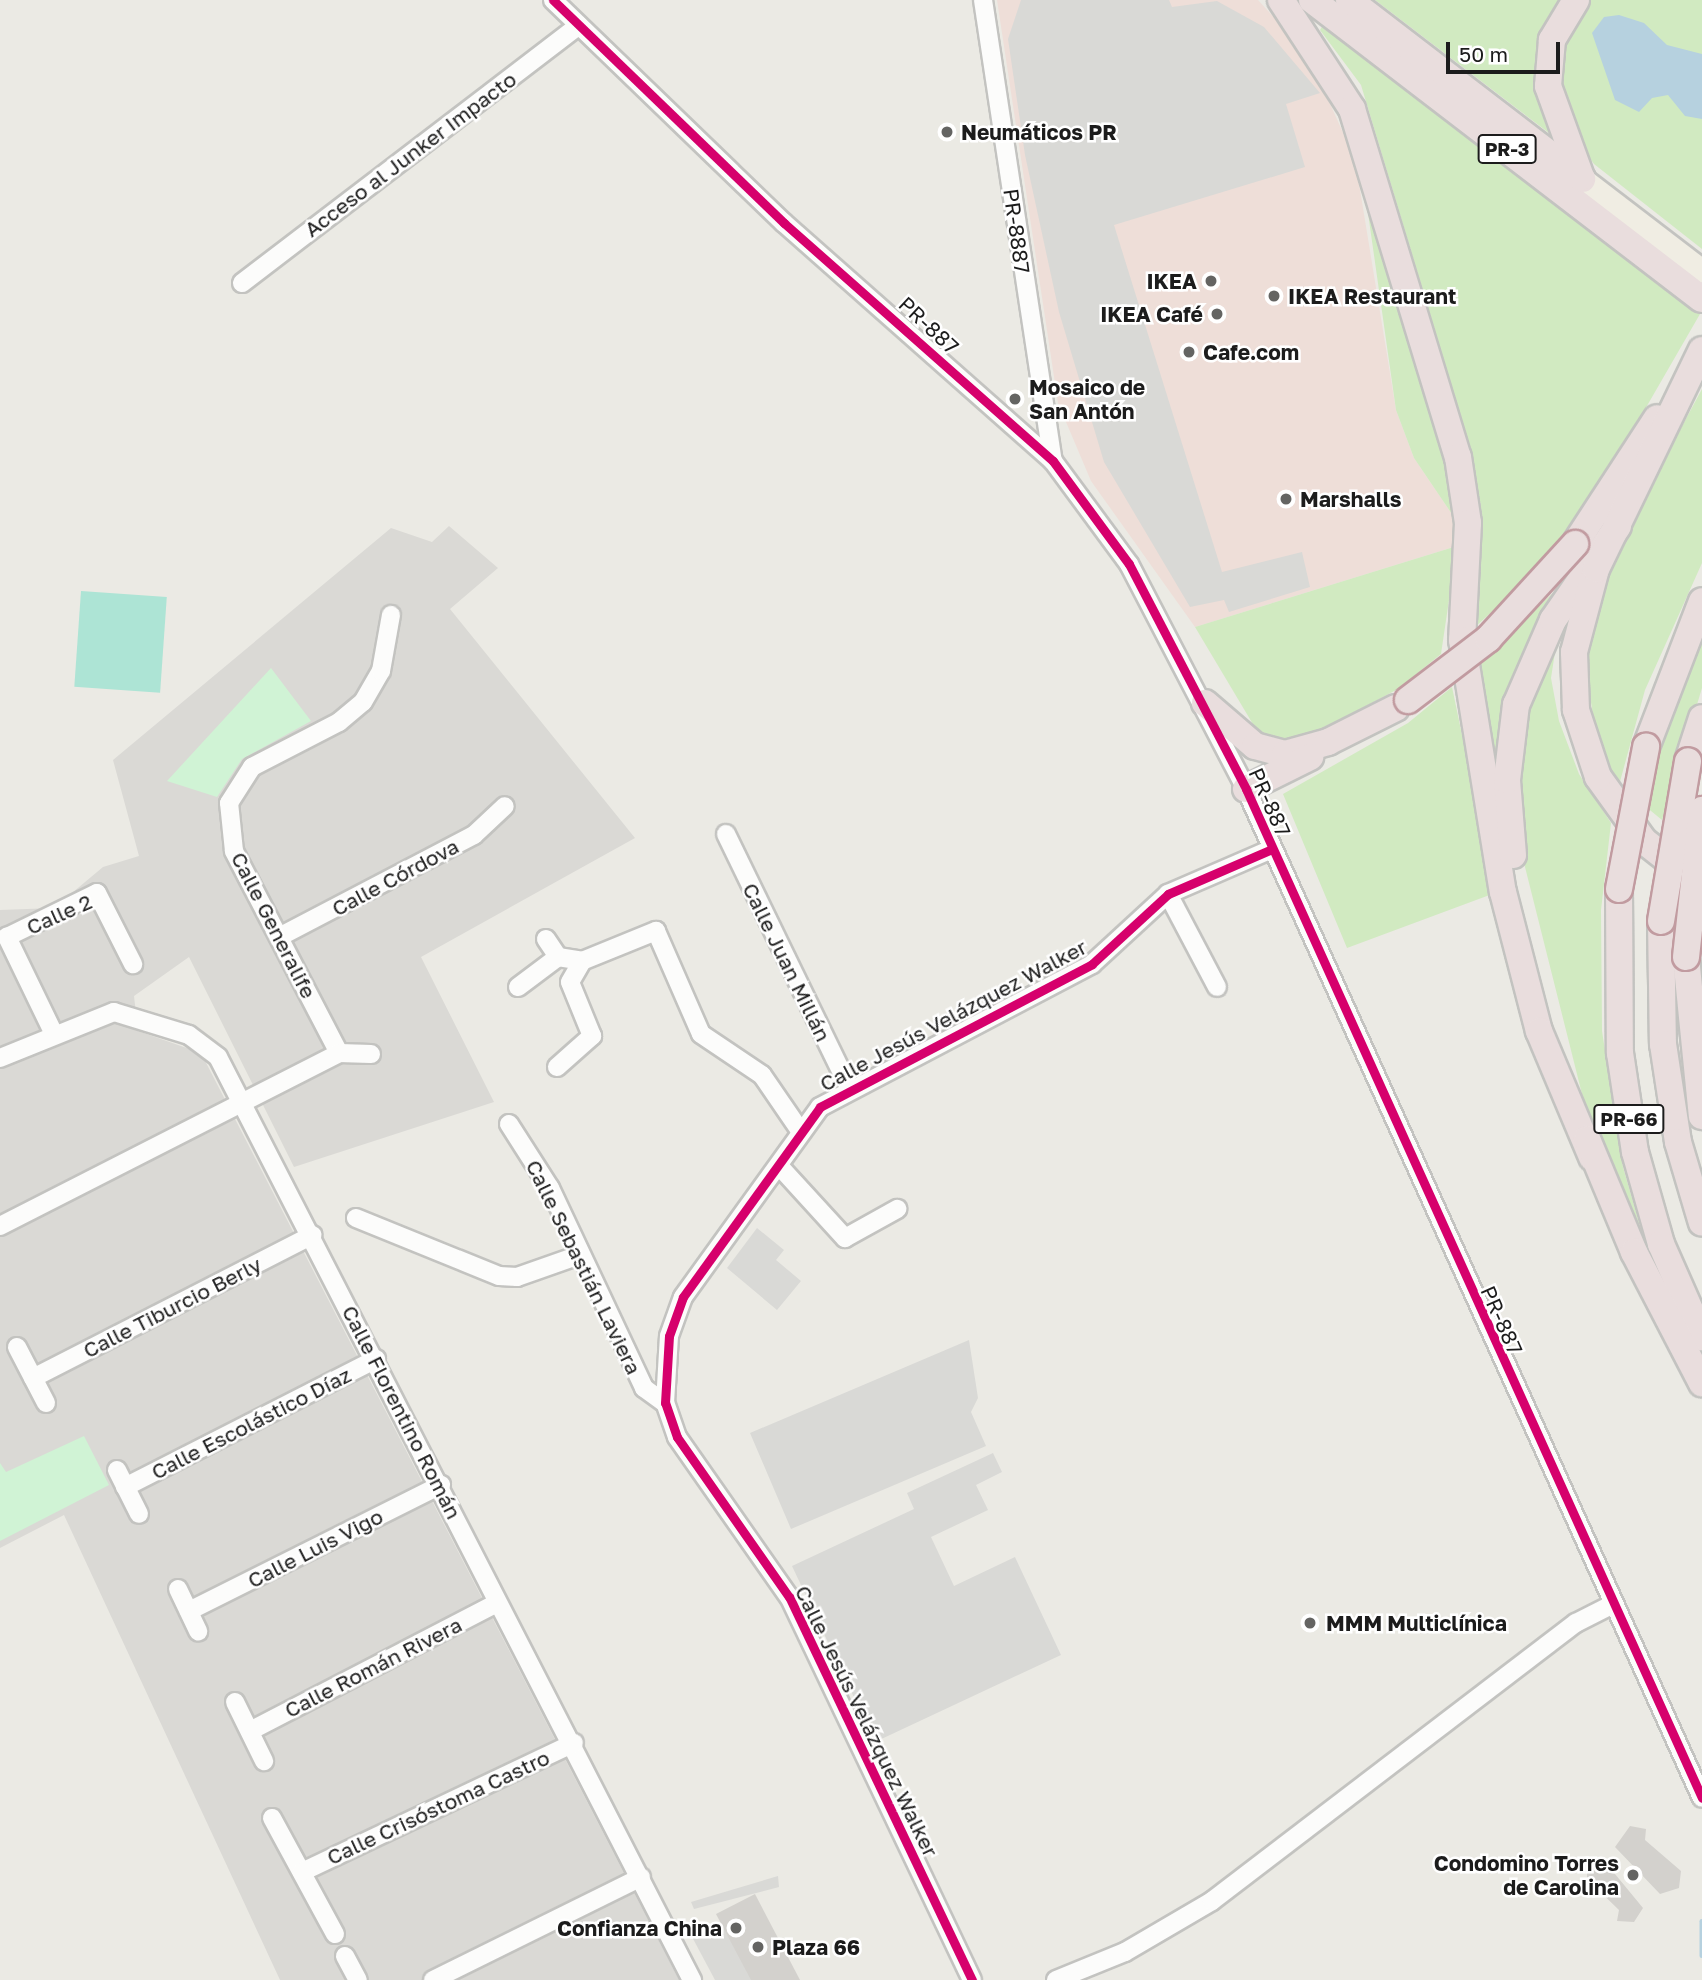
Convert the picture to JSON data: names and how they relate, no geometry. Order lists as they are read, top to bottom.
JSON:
{
  "streets": {
    "highway": ["PR-3", "PR-66"],
    "street": [
      "Acceso al Junker Impacto",
      "PR-8887",
      "PR-887",
      "Calle Córdova",
      "Calle 2",
      "Calle Generalife",
      "Calle Juan Millán",
      "Calle Jesús Velázquez Walker",
      "Calle Sebastián Laviera",
      "Calle Tiburcio Berly",
      "Calle Florentino Román",
      "Calle Escolástico Díaz",
      "Calle Luis Vigo",
      "Calle Román Rivera",
      "Calle Crisóstoma Castro"
    ]
  },
  "crossings": [
    ["Acceso al Junker Impacto", "PR-887"],
    ["PR-8887", "PR-887"],
    ["PR-887", "Calle Jesús Velázquez Walker"],
    ["Calle Córdova", "Calle Generalife"],
    ["Calle 2", "Calle Florentino Román"],
    ["Calle Juan Millán", "Calle Jesús Velázquez Walker"],
    ["Calle Jesús Velázquez Walker", "Calle Sebastián Laviera"],
    ["Calle Tiburcio Berly", "Calle Florentino Román"],
    ["Calle Florentino Román", "Calle Escolástico Díaz"],
    ["Calle Florentino Román", "Calle Luis Vigo"],
    ["Calle Florentino Román", "Calle Román Rivera"],
    ["Calle Florentino Román", "Calle Crisóstoma Castro"]
  ],
  "places": [
    "Neumáticos PR",
    "IKEA",
    "IKEA Restaurant",
    "IKEA Café",
    "Cafe.com",
    "Mosaico de San Antón",
    "Marshalls",
    "MMM Multiclínica",
    "Condomino Torres de Carolina",
    "Confianza China",
    "Plaza 66"
  ],
  "scale_bar": "50 m"
}
